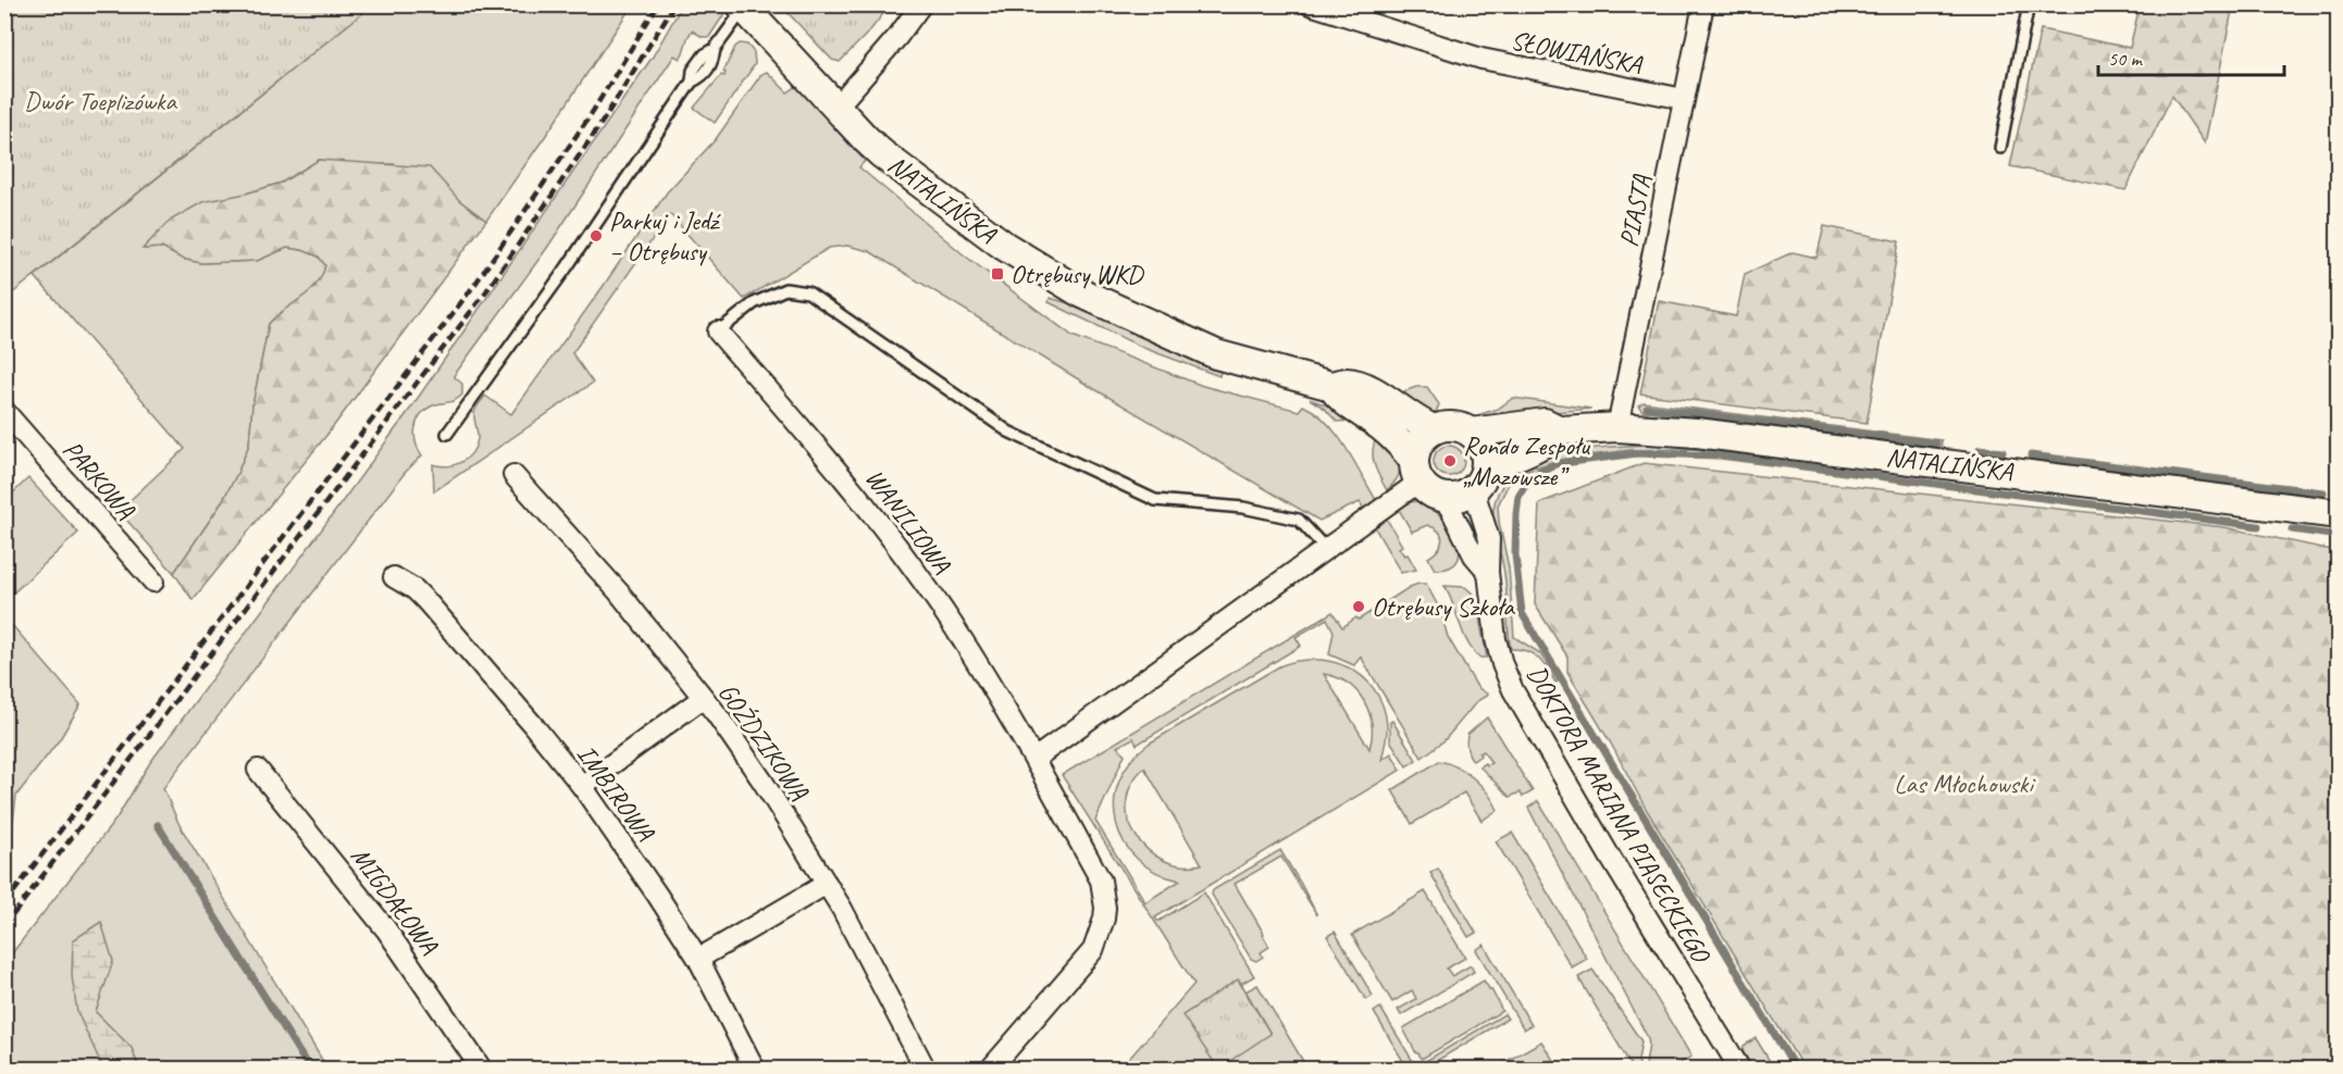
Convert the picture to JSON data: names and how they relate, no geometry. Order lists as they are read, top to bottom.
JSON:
{
  "streets": {
    "main road": ["NATALIŃSKA"],
    "street": [
      "SŁOWIAŃSKA",
      "PIASTA",
      "PARKOWA",
      "WANILIOWA",
      "GOŹDZIKOWA",
      "IMBIROWA",
      "DOKTORA MARIANA PIASECKIEGO",
      "MIGDAŁOWA"
    ]
  },
  "crossings": [
    ["SŁOWIAŃSKA", "PIASTA"],
    ["NATALIŃSKA", "PIASTA"],
    ["NATALIŃSKA", "DOKTORA MARIANA PIASECKIEGO"]
  ],
  "parks": ["Dwór Toeplizówka", "Las Młochowski"],
  "places": {
    "other": ["Parkuj i Jedź – Otrębusy", "Rondo Zespołu „Mazowsze”", "Otrębusy Szkoła"],
    "transit": ["Otrębusy WKD"]
  },
  "scale_bar": "50 m"
}
